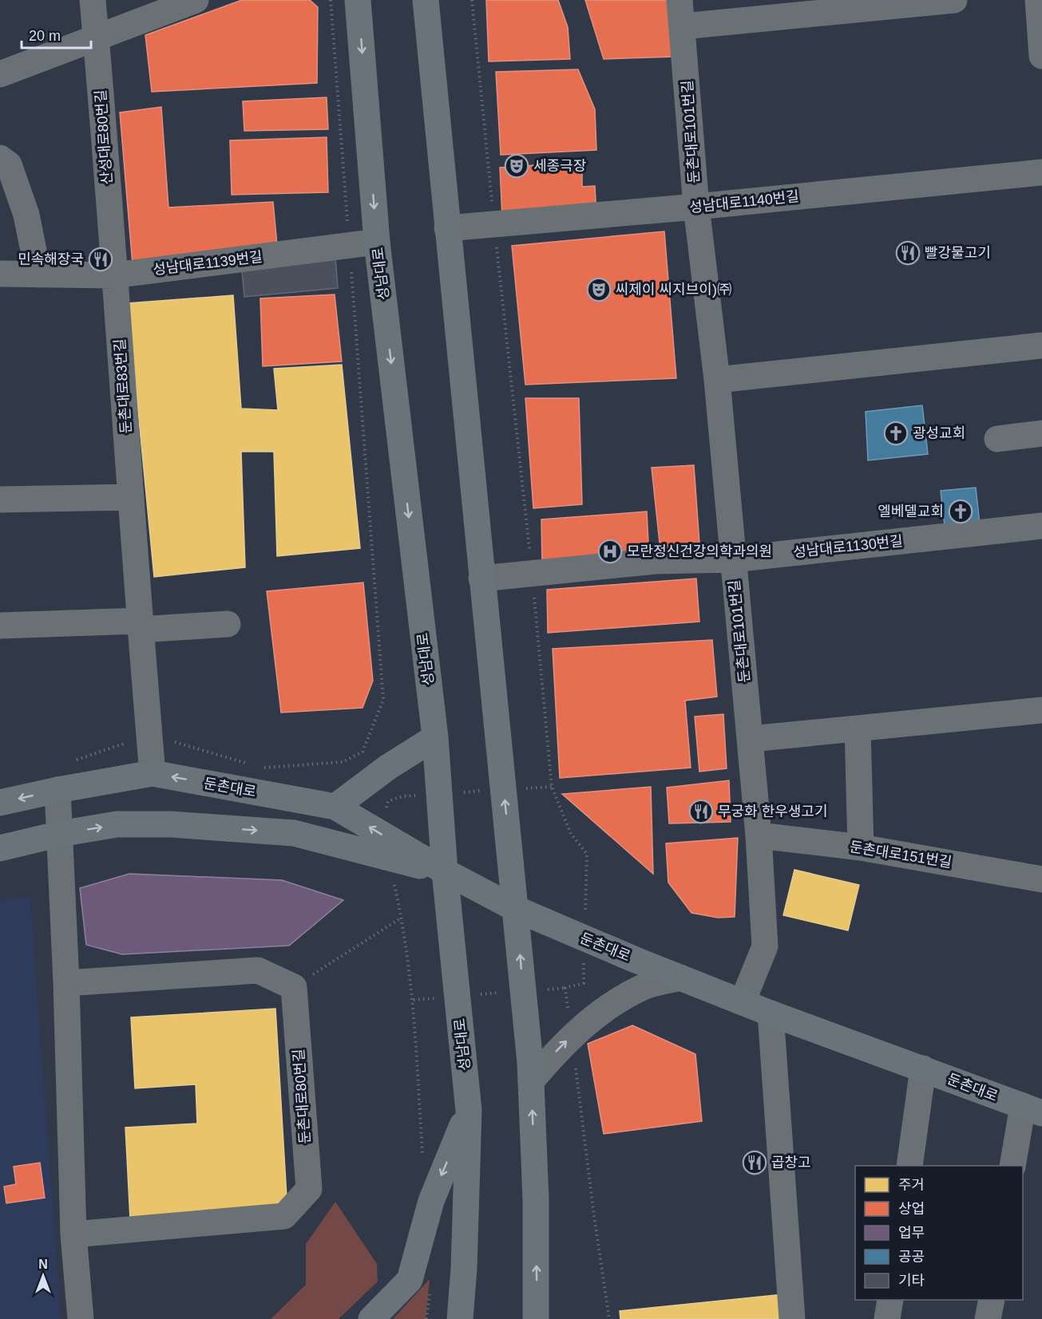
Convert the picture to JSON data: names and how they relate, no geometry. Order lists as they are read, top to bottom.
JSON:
{
  "streets": {
    "main road": ["성남대로", "둔촌대로"],
    "street": [
      "둔촌대로101번길",
      "산성대로80번길",
      "성남대로1140번길",
      "성남대로1139번길",
      "둔촌대로83번길",
      "성남대로1130번길",
      "둔촌대로151번길",
      "둔촌대로80번길"
    ]
  },
  "crossings": [
    ["둔촌대로101번길", "성남대로1140번길"],
    ["둔촌대로101번길", "성남대로1130번길"],
    ["둔촌대로101번길", "둔촌대로"],
    ["둔촌대로101번길", "둔촌대로151번길"],
    ["산성대로80번길", "성남대로1139번길"],
    ["산성대로80번길", "둔촌대로83번길"],
    ["성남대로1139번길", "성남대로"],
    ["성남대로1139번길", "둔촌대로83번길"],
    ["성남대로", "둔촌대로"],
    ["둔촌대로83번길", "둔촌대로"]
  ],
  "places": {
    "theatre": ["세종극장", "씨제이 씨지브이)㈜"],
    "restaurant": [
      "빨강물고기",
      "민속해장국",
      "무궁화 한우생고기",
      "곱창고"
    ],
    "church": ["광성교회", "엘베델교회"],
    "hospital": ["모란정신건강의학과의원"]
  },
  "legend": [
    "주거",
    "상업",
    "업무",
    "공공",
    "기타"
  ],
  "scale_bar": "20 m",
  "north": "top"
}
